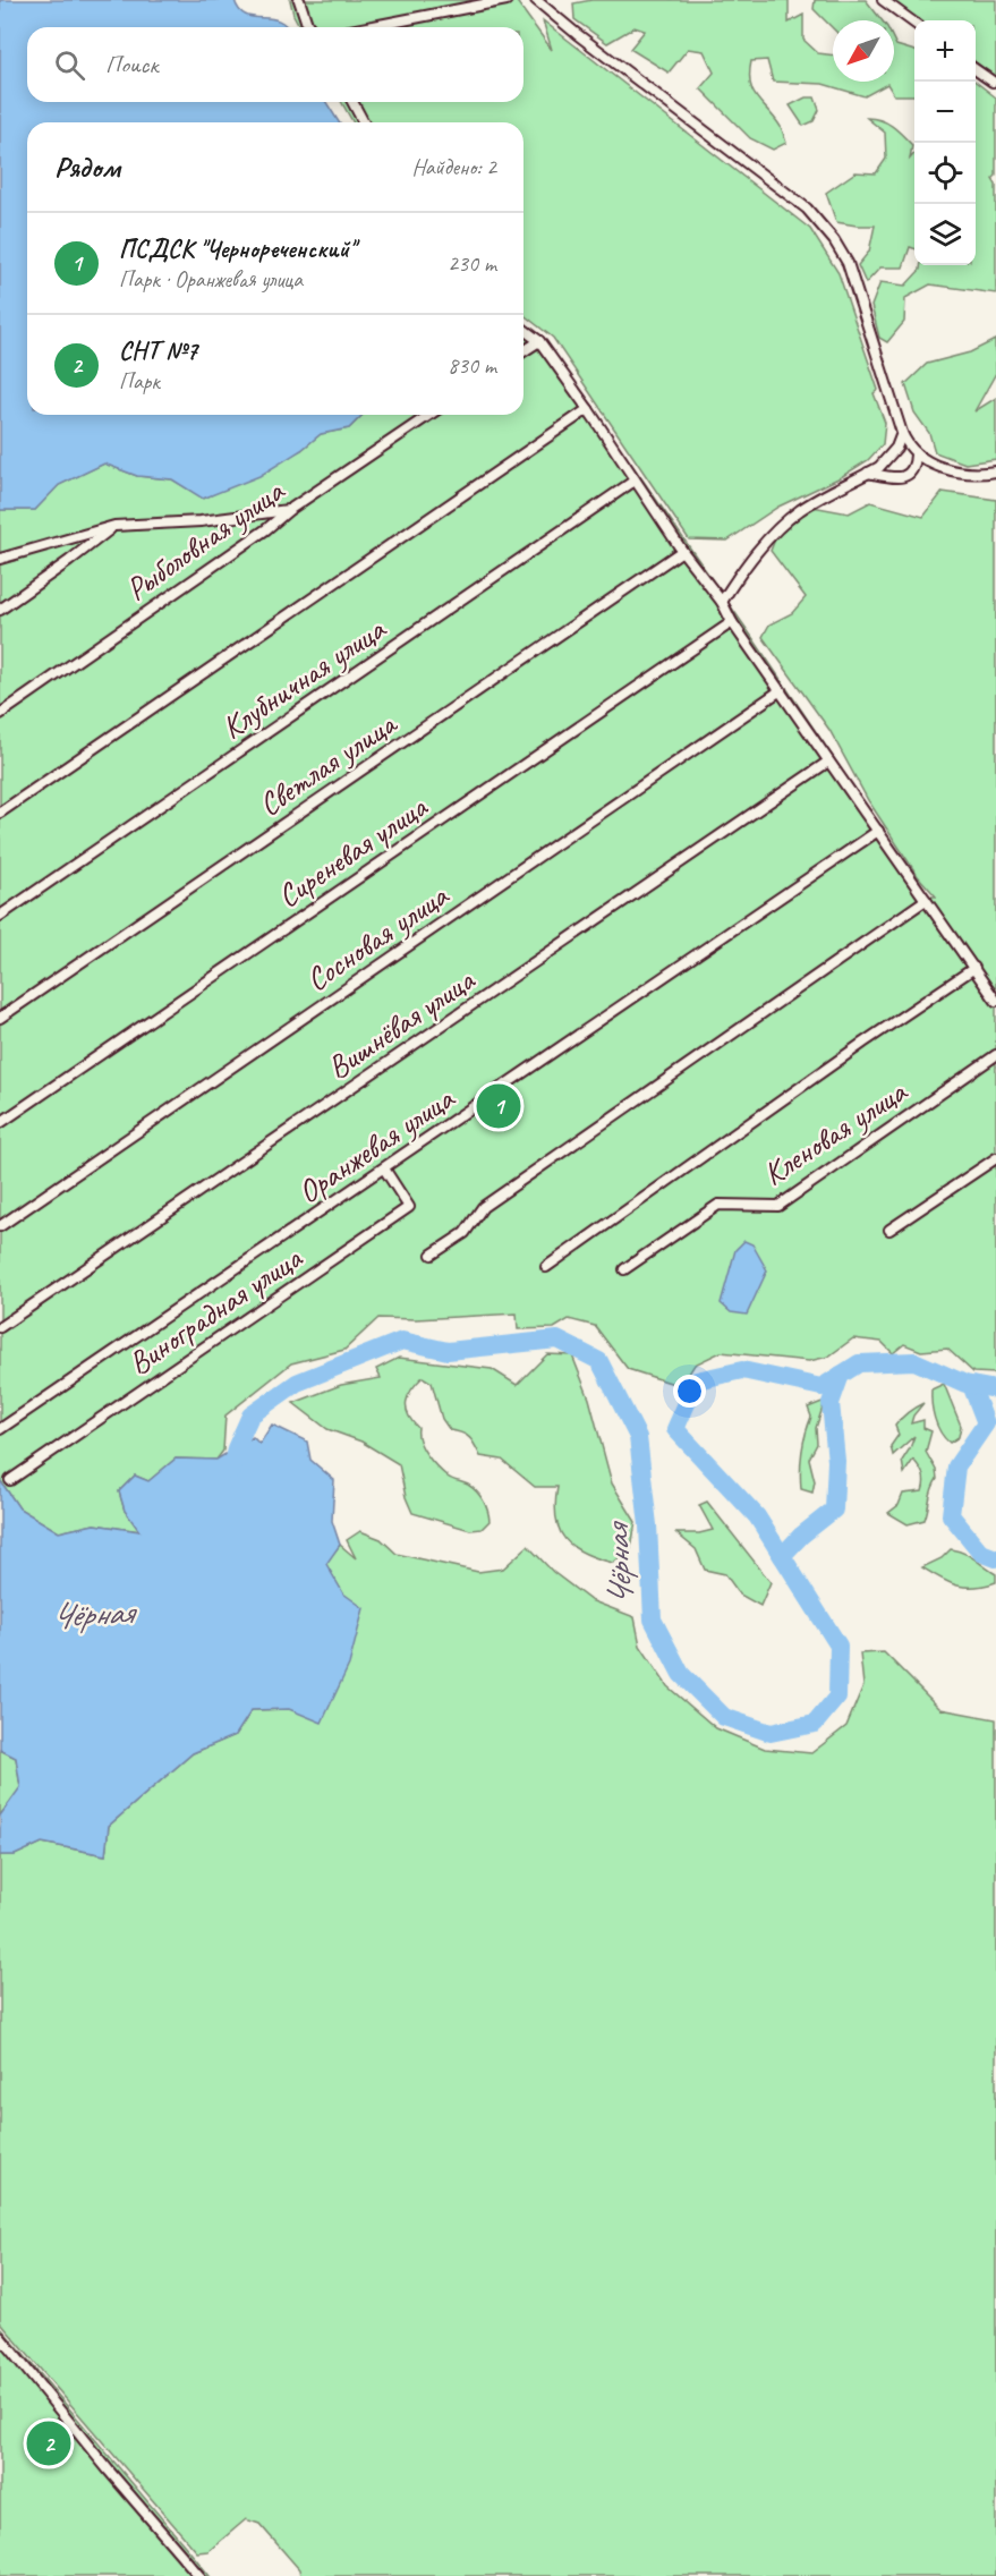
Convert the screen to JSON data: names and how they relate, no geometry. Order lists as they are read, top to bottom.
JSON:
{
  "streets": {
    "street": [
      "Рыболовная улица",
      "Клубничная улица",
      "Светлая улица",
      "Сиреневая улица",
      "Сосновая улица",
      "Вишнёвая улица",
      "Кленовая улица",
      "Оранжевая улица",
      "Виноградная улица"
    ]
  },
  "crossings": [
    ["Оранжевая улица", "Виноградная улица"]
  ],
  "water": ["Чёрная"],
  "north": "bottom left",
  "page": {
    "map_buttons": ["+", "−"],
    "search": "Поиск",
    "heading": ["Рядом", "Найдено: 2"],
    "list": [
      {
        "mark": "1",
        "name": "ПСДСК \"Чернореченский\"",
        "note": "Парк · Оранжевая улица",
        "value": "230 m"
      },
      {
        "mark": "2",
        "name": "СНТ №7",
        "note": "Парк",
        "value": "830 m"
      }
    ],
    "pins": ["1", "2"]
  }
}
